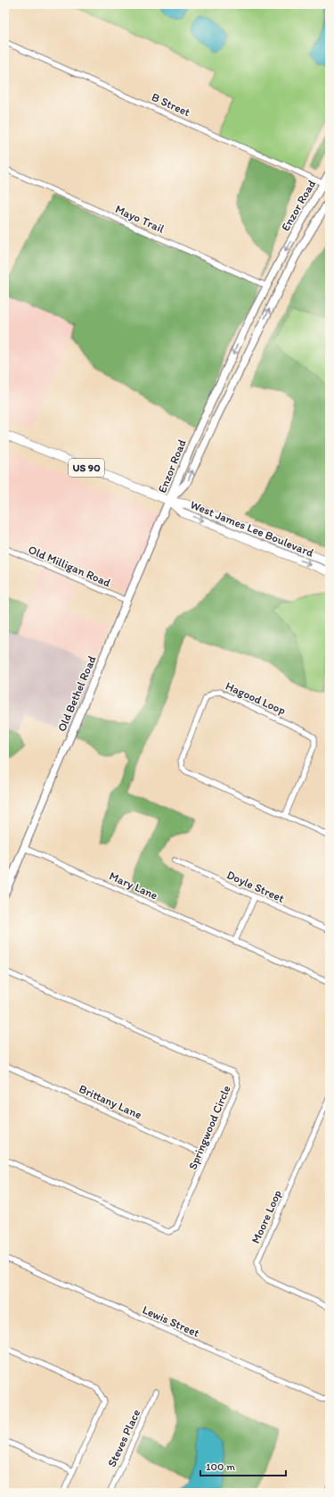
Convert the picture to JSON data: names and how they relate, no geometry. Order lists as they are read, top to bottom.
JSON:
{
  "streets": {
    "main road": [
      "Enzor Road",
      "US 90",
      "West James Lee Boulevard",
      "Old Bethel Road"
    ],
    "street": [
      "B Street",
      "Mayo Trail",
      "Old Milligan Road",
      "Hagood Loop",
      "Mary Lane",
      "Doyle Street",
      "Brittany Lane",
      "Springwood Circle",
      "Moore Loop",
      "Lewis Street",
      "Steves Place"
    ]
  },
  "crossings": [
    ["B Street", "Enzor Road"],
    ["Enzor Road", "Mayo Trail"],
    ["Enzor Road", "West James Lee Boulevard"],
    ["Enzor Road", "Old Bethel Road"],
    ["West James Lee Boulevard", "Old Bethel Road"],
    ["Old Milligan Road", "Old Bethel Road"],
    ["Old Bethel Road", "Mary Lane"],
    ["Brittany Lane", "Springwood Circle"]
  ],
  "scale_bar": "100 m"
}
